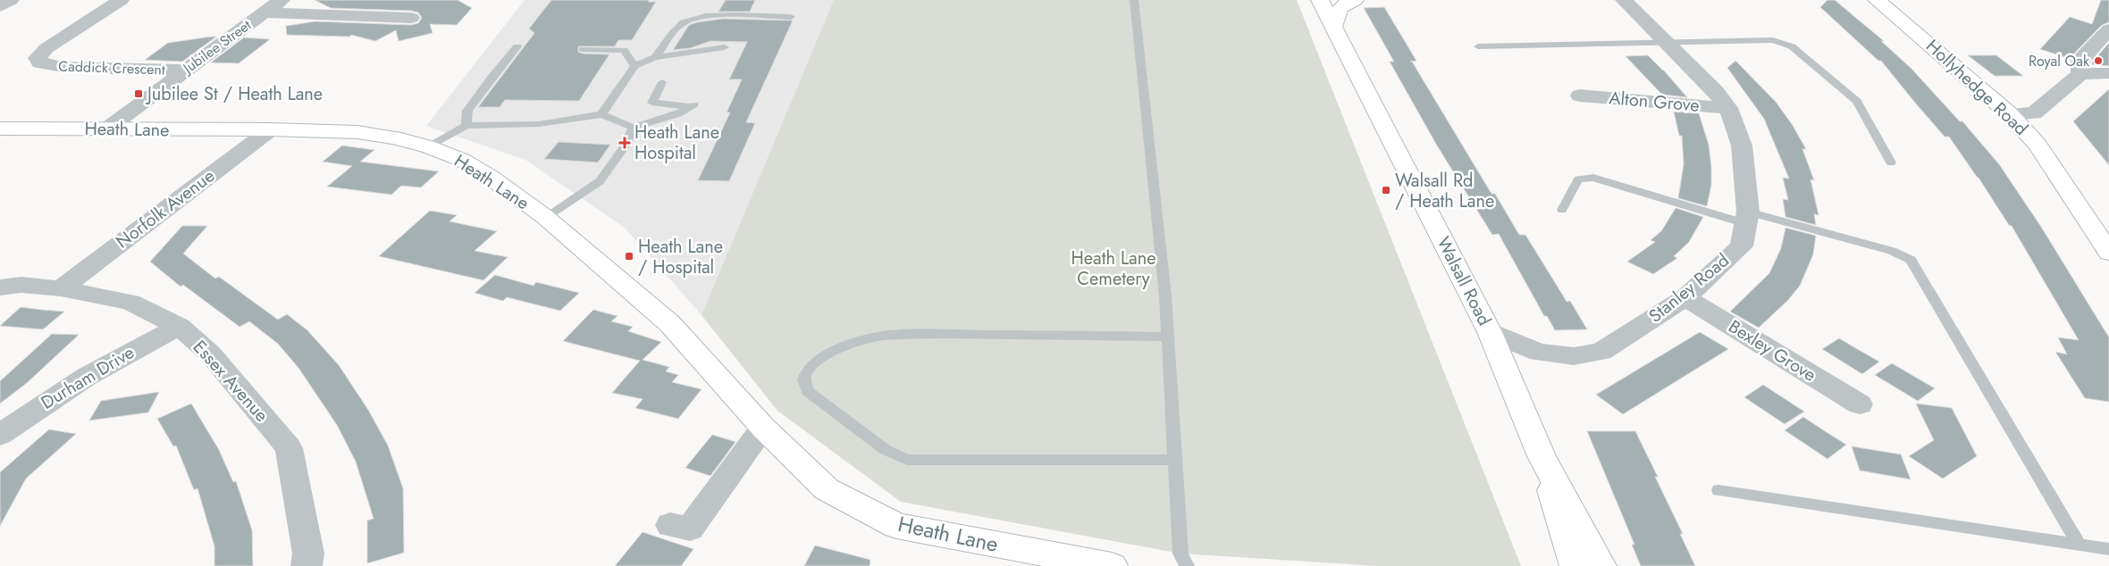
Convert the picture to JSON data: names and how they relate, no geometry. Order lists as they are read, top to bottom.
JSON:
{
  "streets": {
    "main road": ["Hollyhedge Road", "Heath Lane", "Walsall Road"],
    "street": [
      "Jubilee Street",
      "Caddick Crescent",
      "Alton Grove",
      "Norfolk Avenue",
      "Stanley Road",
      "Bexley Grove",
      "Durham Drive",
      "Essex Avenue"
    ]
  },
  "crossings": [
    ["Jubilee Street", "Caddick Crescent"],
    ["Jubilee Street", "Heath Lane"],
    ["Alton Grove", "Stanley Road"],
    ["Heath Lane", "Norfolk Avenue"],
    ["Norfolk Avenue", "Essex Avenue"],
    ["Walsall Road", "Stanley Road"],
    ["Stanley Road", "Bexley Grove"],
    ["Durham Drive", "Essex Avenue"]
  ],
  "parks": ["Heath Lane Cemetery"],
  "places": {
    "other": ["Royal Oak"],
    "transit": ["Jubilee St / Heath Lane", "Walsall Rd / Heath Lane", "Heath Lane / Hospital"],
    "health": ["Heath Lane Hospital"]
  }
}
